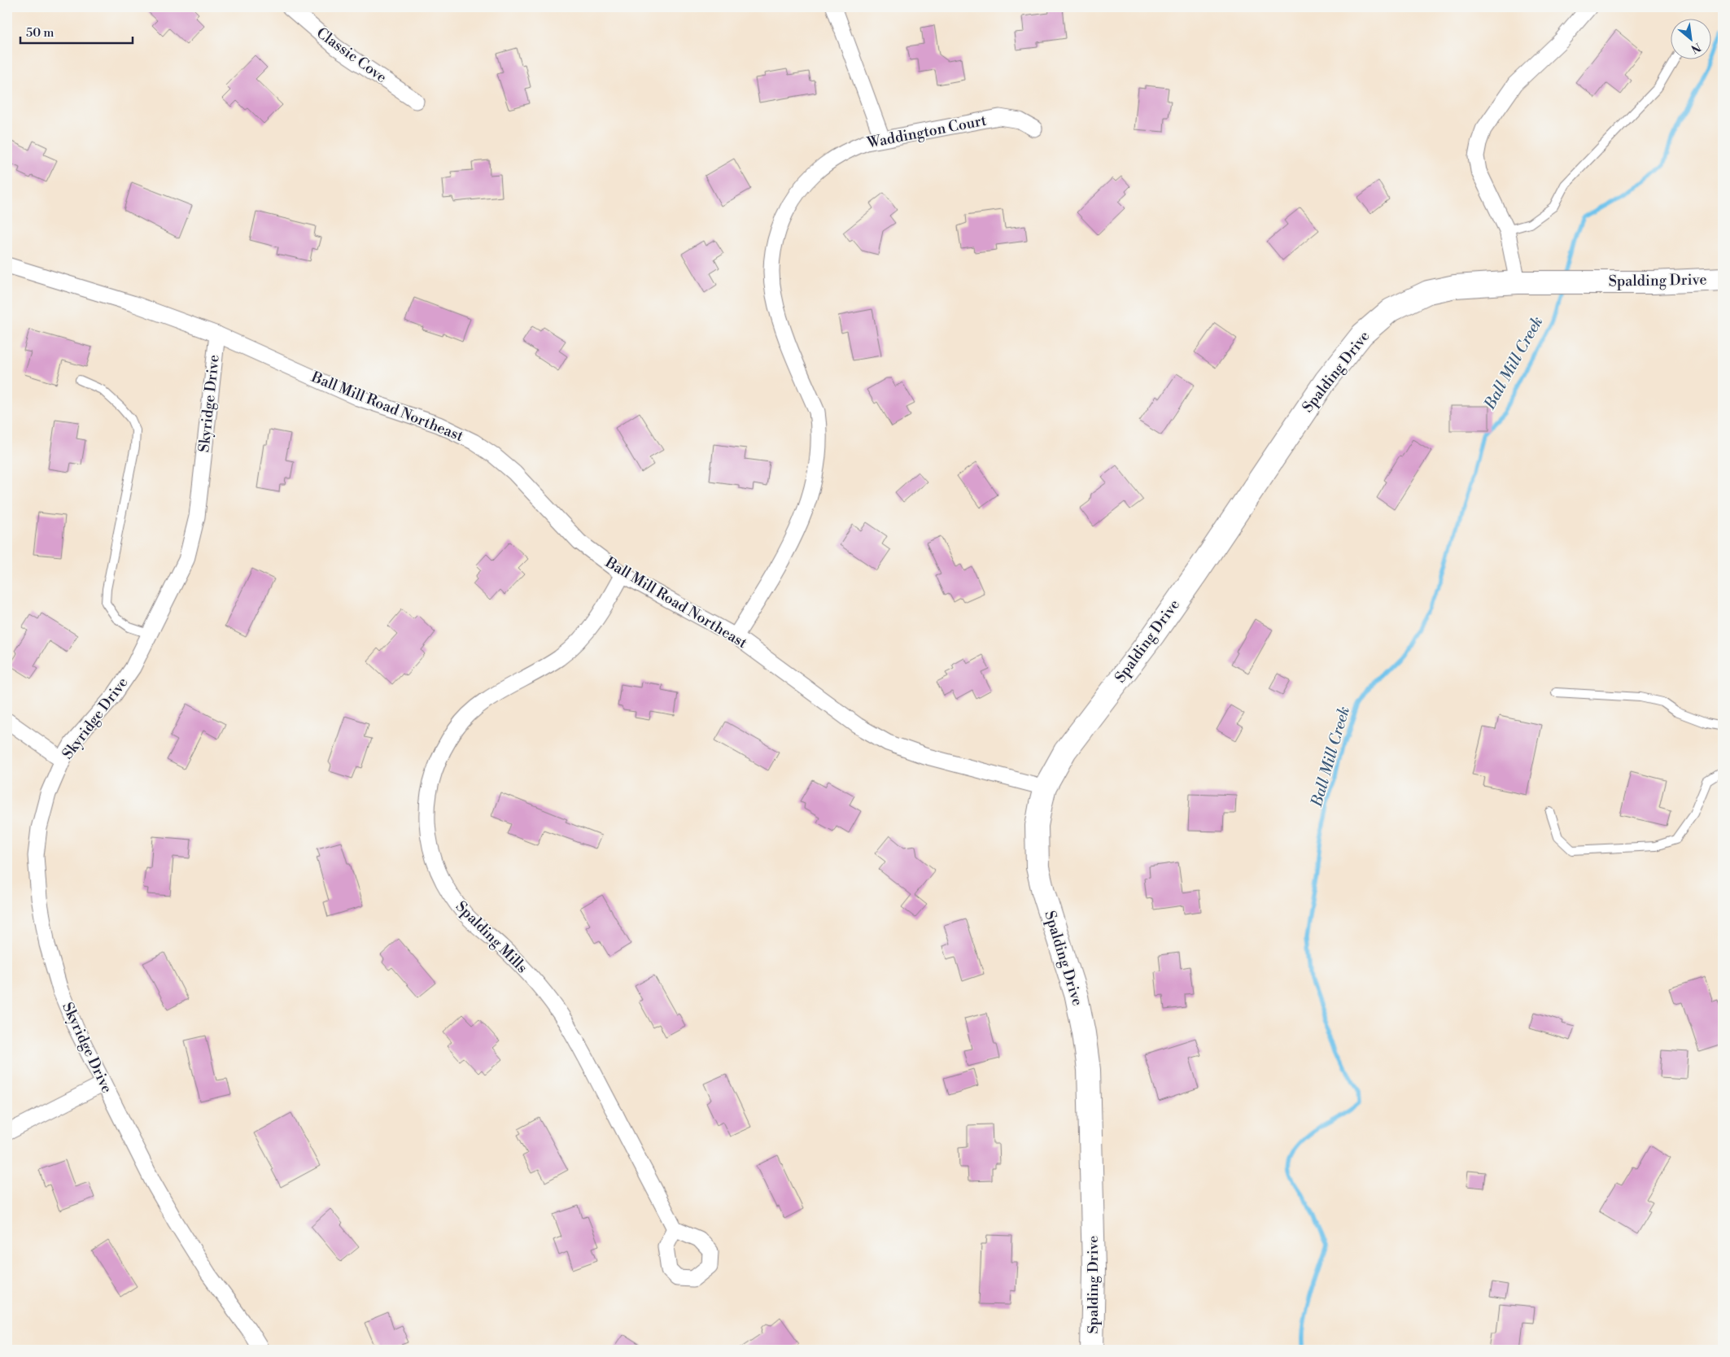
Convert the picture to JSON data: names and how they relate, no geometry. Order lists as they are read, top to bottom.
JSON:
{
  "streets": {
    "street": [
      "Classic Cove",
      "Waddington Court",
      "Spalding Drive",
      "Skyridge Drive",
      "Ball Mill Road Northeast",
      "Spalding Mills"
    ]
  },
  "crossings": [
    ["Waddington Court", "Ball Mill Road Northeast"],
    ["Spalding Drive", "Ball Mill Road Northeast"],
    ["Skyridge Drive", "Ball Mill Road Northeast"],
    ["Ball Mill Road Northeast", "Spalding Mills"]
  ],
  "water": ["Ball Mill Creek"],
  "scale_bar": "50 m",
  "north": "bottom right"
}
